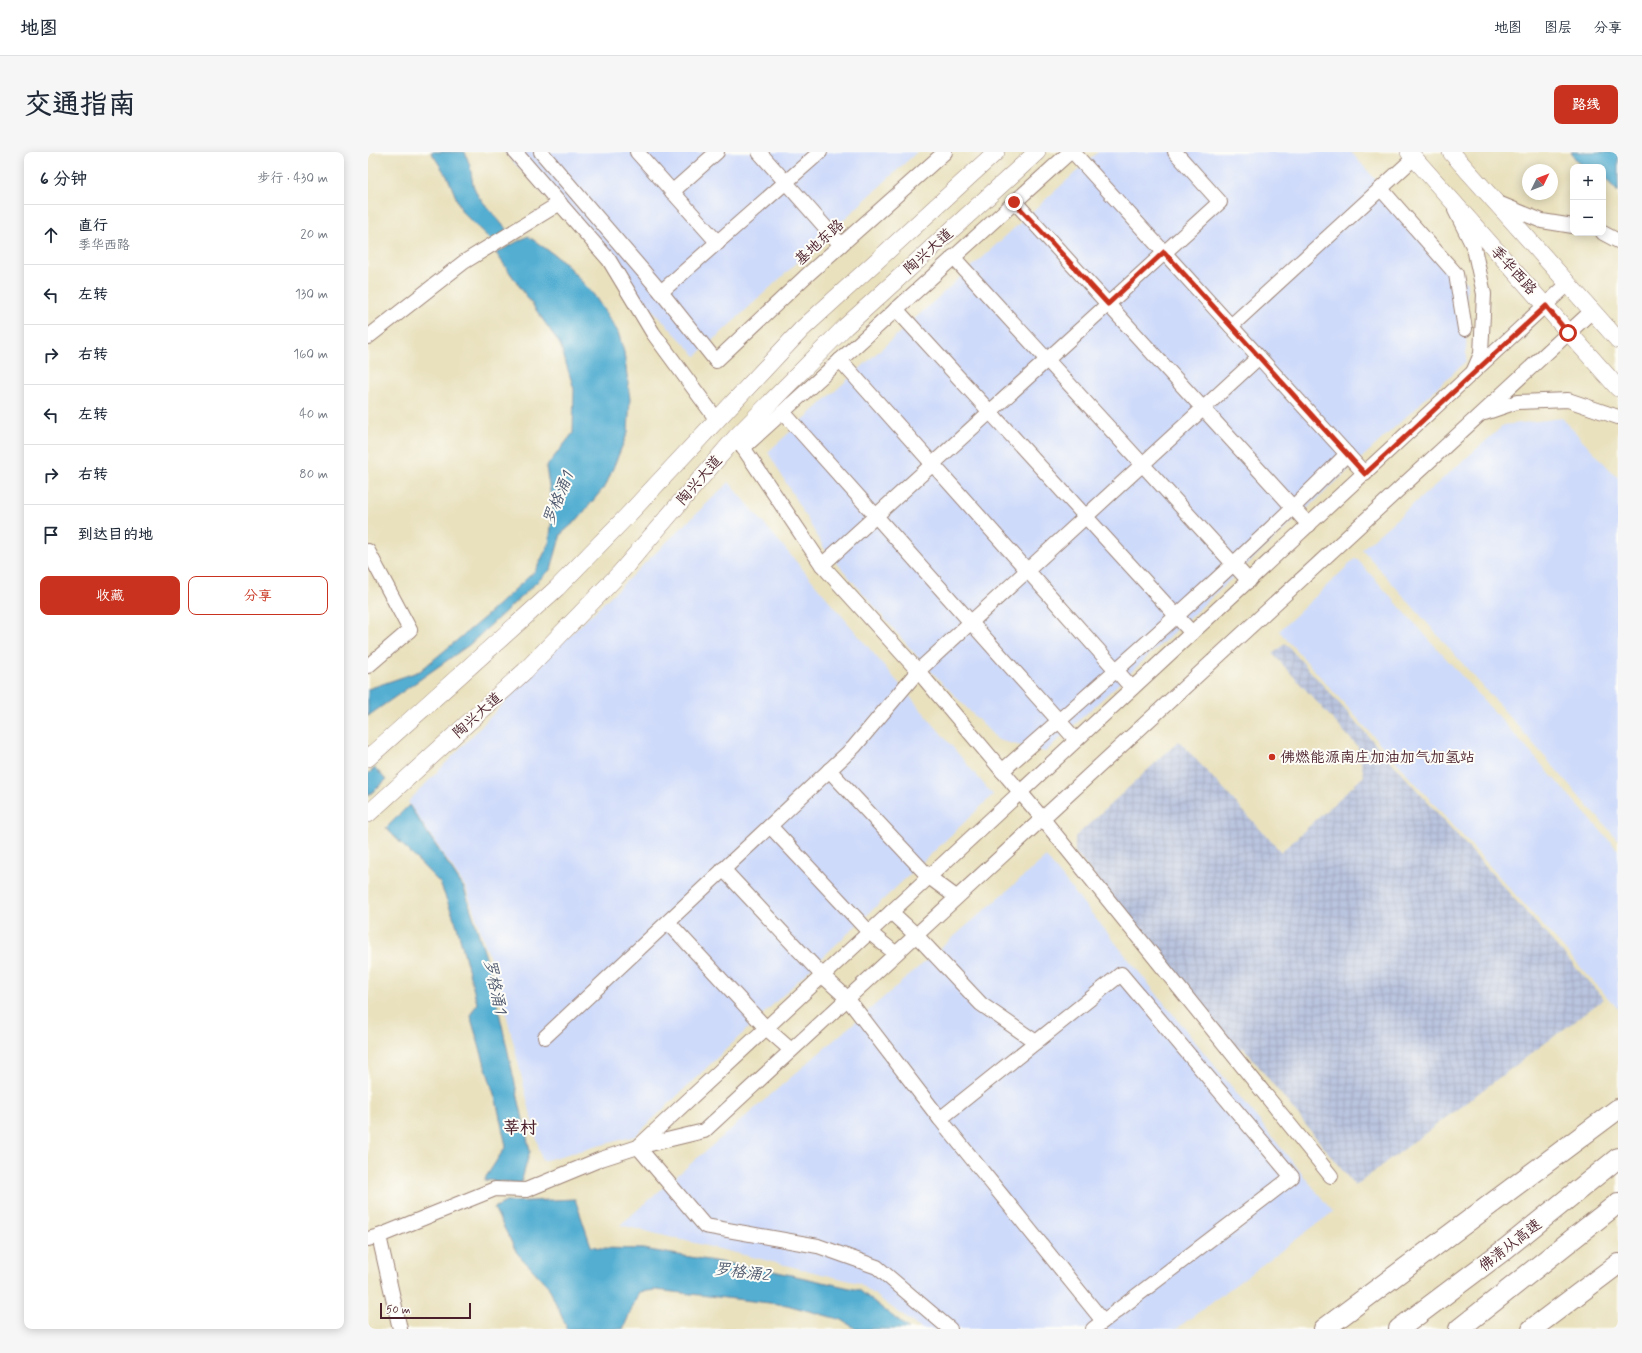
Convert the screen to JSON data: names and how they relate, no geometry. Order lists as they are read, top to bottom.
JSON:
{
  "streets": {
    "highway": ["佛清从高速"],
    "main road": ["陶兴大道", "季华西路"],
    "street": ["基地东路"]
  },
  "districts": ["莘村"],
  "water": ["罗格涌1", "罗格涌2"],
  "places": ["佛燃能源南庄加油加气加氢站"],
  "scale_bar": "50 m",
  "north": "top right",
  "page": {
    "header": "地图",
    "nav": ["地图", "图层", "分享"],
    "title": "交通指南",
    "buttons": [
      "路线",
      ["收藏", "分享"]
    ],
    "heading": ["6 分钟", "步行 · 430 m"],
    "map_buttons": ["+", "−"],
    "list": [
      ["直行", "季华西路", "20 m"],
      ["左转", "130 m"],
      ["右转", "160 m"],
      ["左转", "40 m"],
      ["右转", "80 m"],
      "到达目的地"
    ],
    "scale": "50 m"
  }
}
